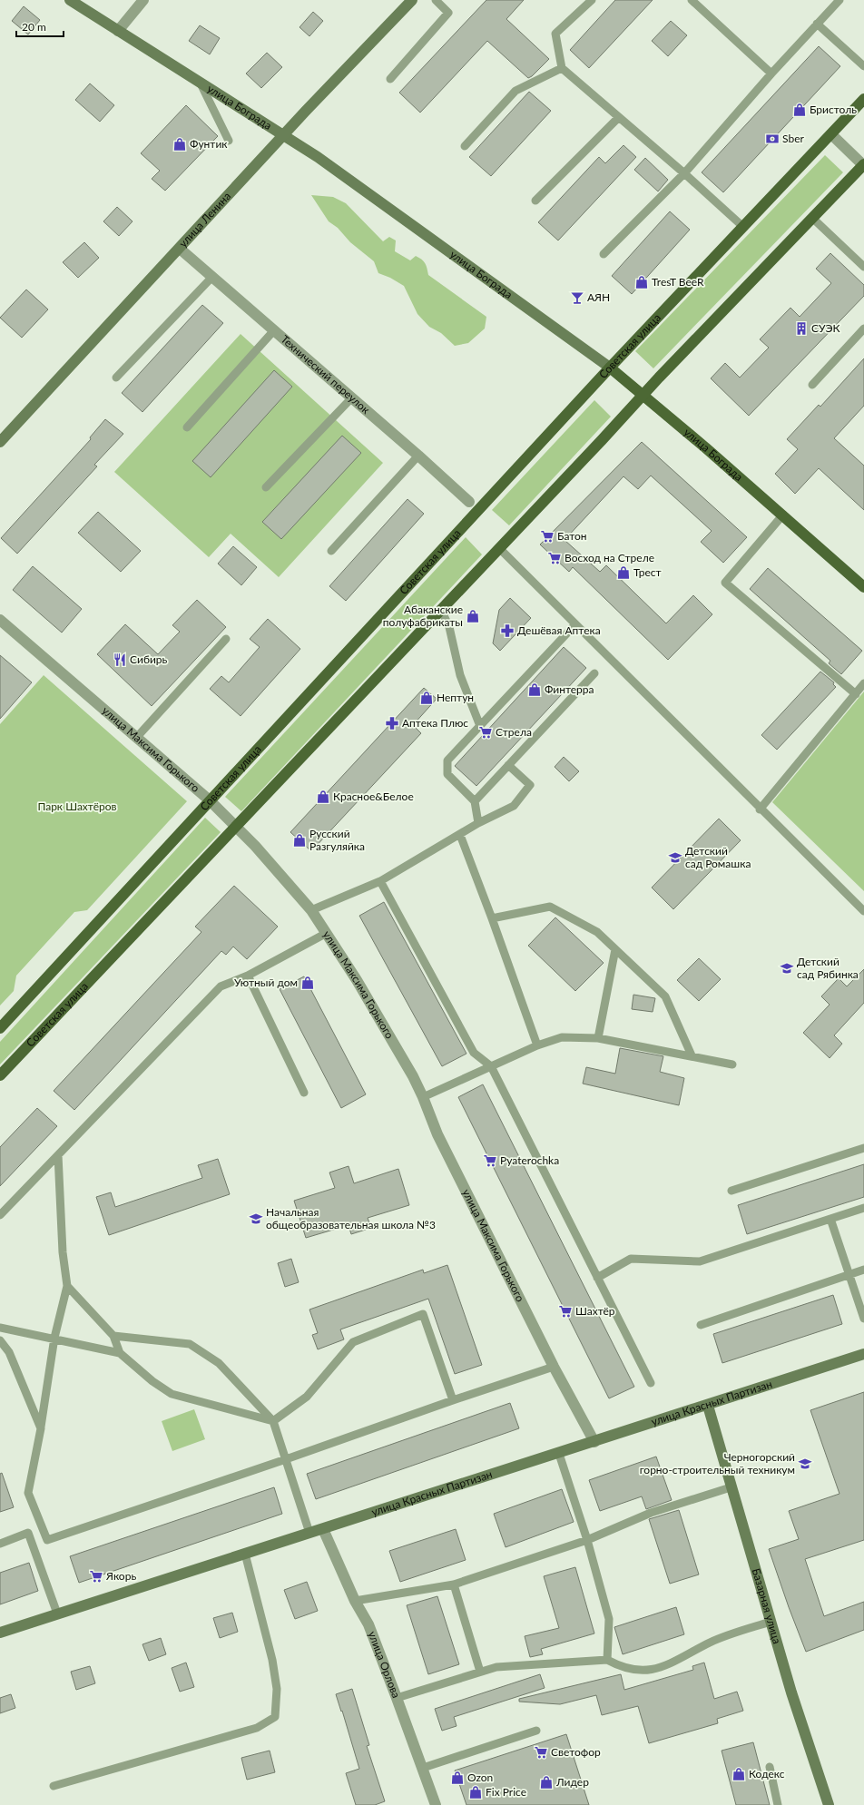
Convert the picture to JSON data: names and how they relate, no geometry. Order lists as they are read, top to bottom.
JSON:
{
  "streets": {
    "main road": [
      "улица Бограда",
      "улица Ленина",
      "Советская улица",
      "улица Красных Партизан",
      "Базарная улица"
    ],
    "street": ["Технический переулок", "улица Максима Горького", "улица Орлова"]
  },
  "crossings": [
    ["улица Бограда", "улица Ленина"],
    ["улица Бограда", "Советская улица"],
    ["улица Ленина", "Технический переулок"],
    ["Советская улица", "улица Максима Горького"],
    ["улица Максима Горького", "улица Красных Партизан"],
    ["улица Красных Партизан", "Базарная улица"],
    ["улица Красных Партизан", "улица Орлова"]
  ],
  "parks": ["Парк Шахтёров"],
  "places": {
    "shop": [
      "Бристоль",
      "Фунтик",
      "TresT BeeR",
      "Трест",
      "Абаканские полуфабрикаты",
      "Финтерра",
      "Нептун",
      "Красное&Белое",
      "Русский Разгуляйка",
      "Уютный дом",
      "Кодекс",
      "Ozon",
      "Лидер",
      "Fix Price"
    ],
    "bank": ["Sber"],
    "bar": ["АЯН"],
    "building": ["СУЭК"],
    "supermarket": [
      "Батон",
      "Восход на Стреле",
      "Стрела",
      "Pyaterochka",
      "Шахтёр",
      "Якорь",
      "Светофор"
    ],
    "pharmacy": ["Дешёвая Аптека", "Аптека Плюс"],
    "restaurant": ["Сибирь"],
    "school or university": [
      "Детский сад Ромашка",
      "Детский сад Рябинка",
      "Начальная общеобразовательная школа №3",
      "Черногорский горно-строительный техникум"
    ]
  },
  "scale_bar": "20 m"
}
